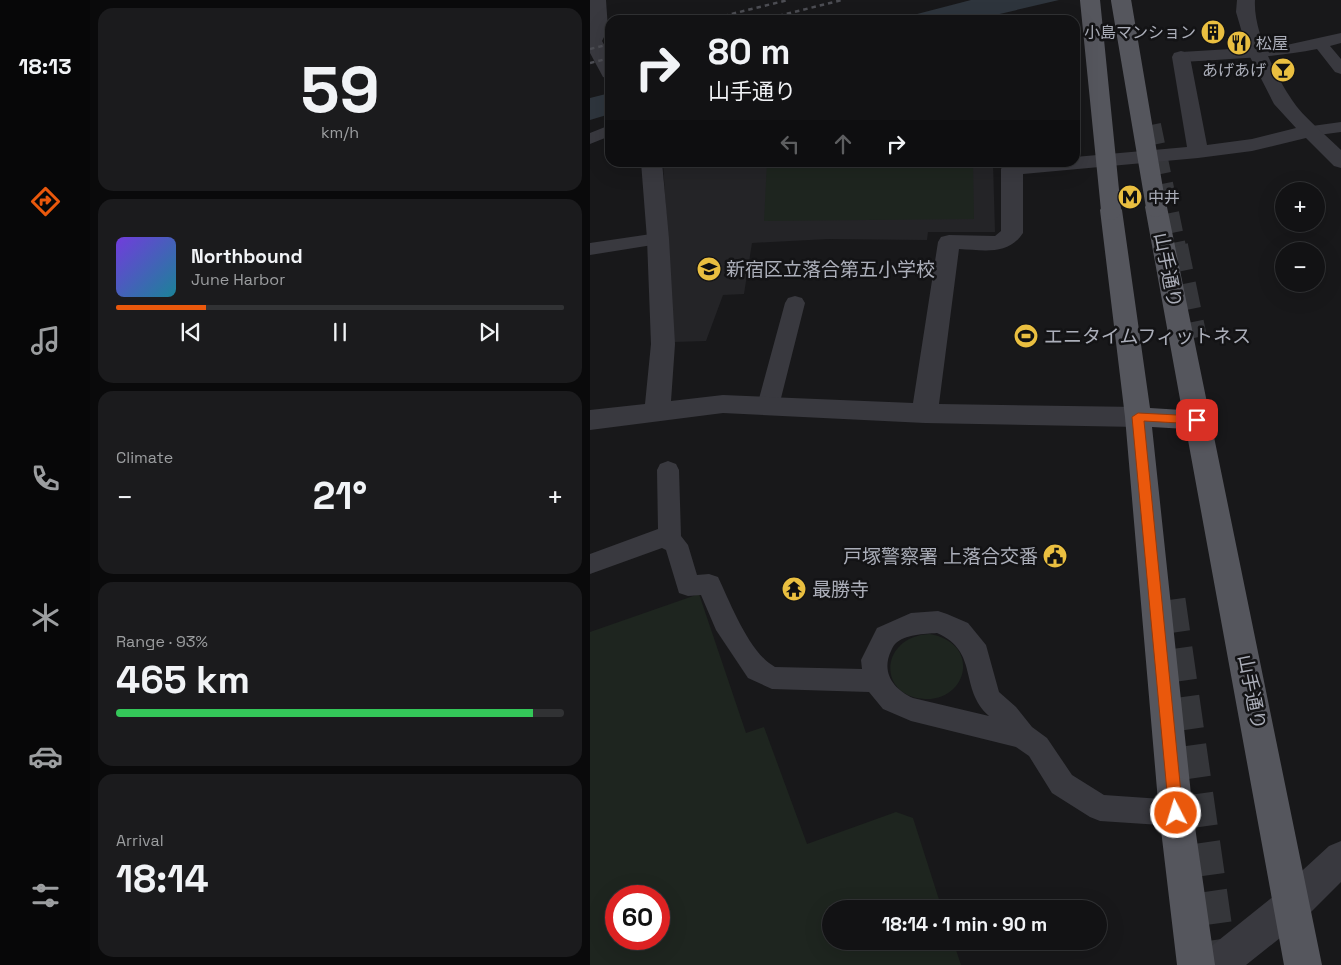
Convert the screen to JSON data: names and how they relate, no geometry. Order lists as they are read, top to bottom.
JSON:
{
  "streets": {
    "main road": ["山手通り"]
  },
  "places": {
    "building": ["小島マンション"],
    "restaurant": ["松屋"],
    "bar": ["あげあげ"],
    "metro station": ["中井"],
    "school or university": ["新宿区立落合第五小学校"],
    "sports": ["エニタイムフィットネス"],
    "public building": ["戸塚警察署 上落合交番"],
    "temple": ["最勝寺"]
  },
  "page": {
    "tabs": "18:13",
    "tile": [
      ["59", "km/h"],
      "Climate",
      ["Range · 93%", "465 km"],
      ["Arrival", "18:14"]
    ],
    "turn": ["80 m", "山手通り"],
    "map_buttons": ["+", "−"],
    "song": ["Northbound", "June Harbor"],
    "heat": ["−", "21°", "+"],
    "limit": "60",
    "trip": "18:14 · 1 min · 90 m"
  }
}
